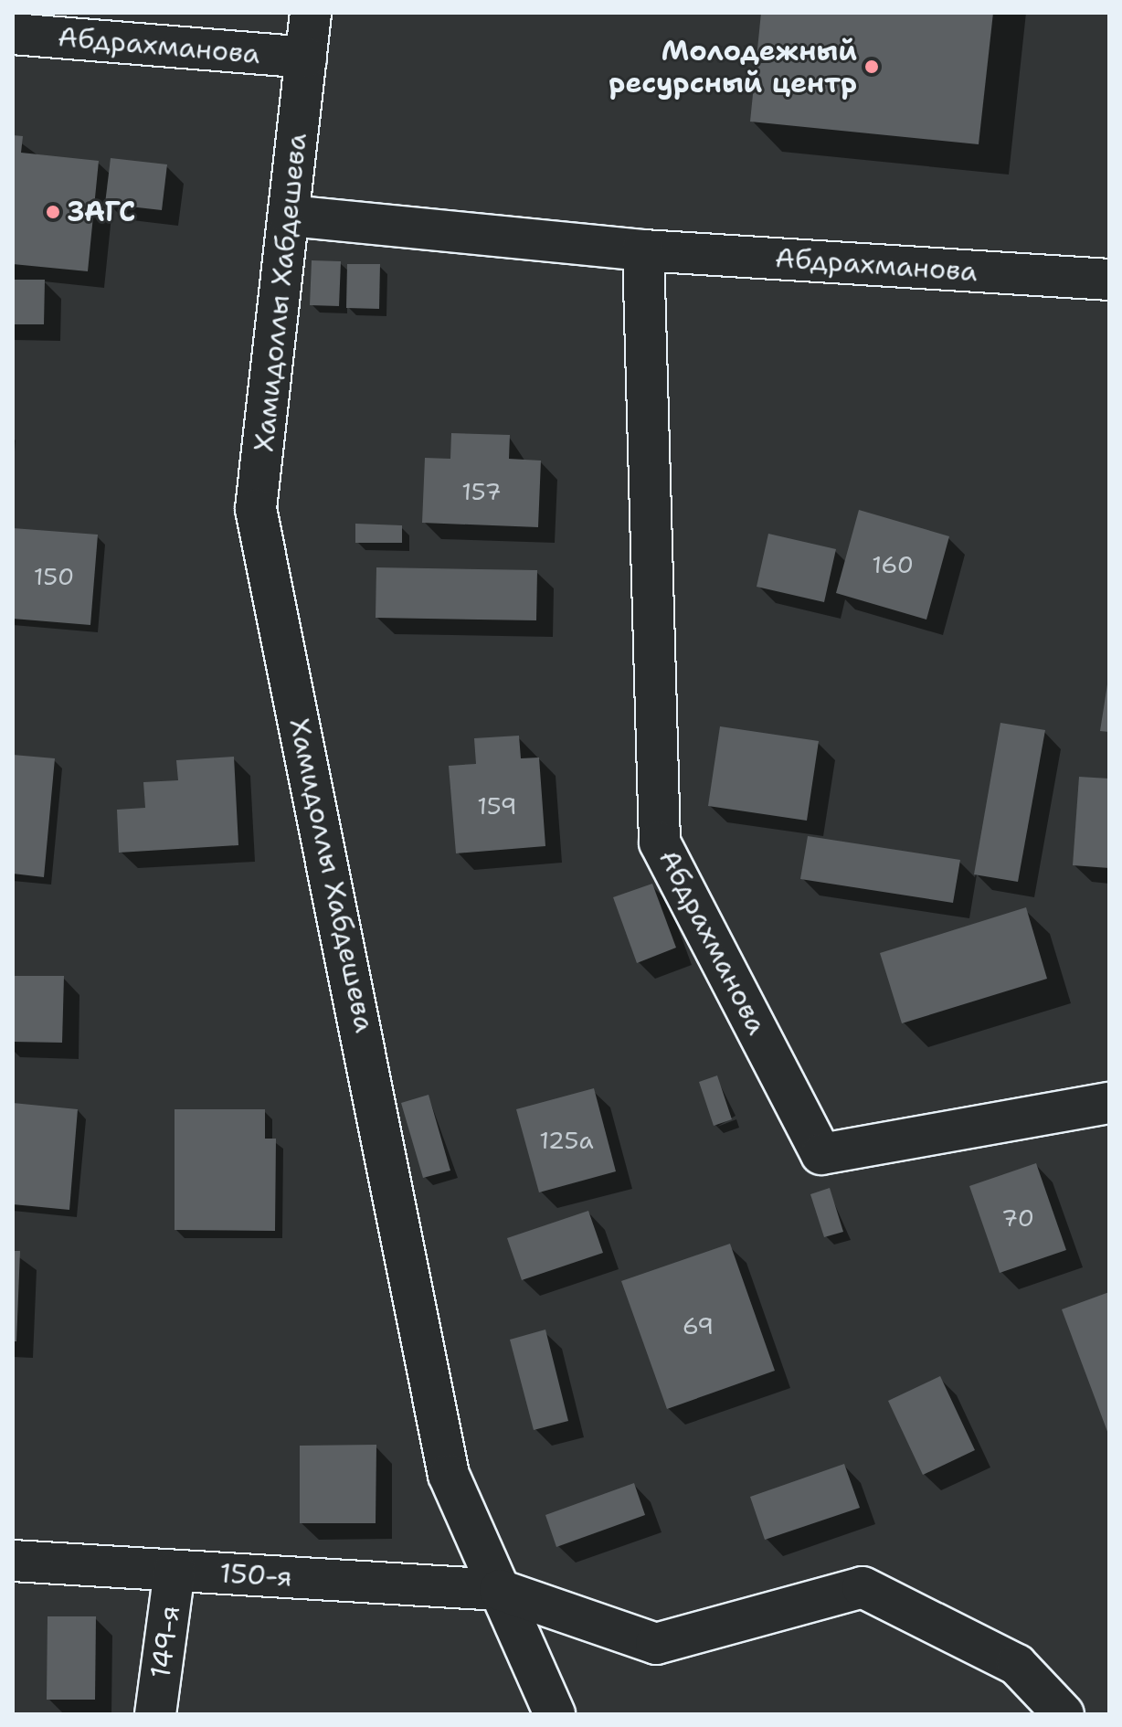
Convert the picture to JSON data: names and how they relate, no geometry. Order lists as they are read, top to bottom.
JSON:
{
  "streets": {
    "street": [
      "Абдрахманова",
      "Хамидоллы Хабдешева",
      "150-я",
      "149-я"
    ]
  },
  "crossings": [
    ["Абдрахманова", "Хамидоллы Хабдешева"],
    ["Хамидоллы Хабдешева", "150-я"],
    ["150-я", "149-я"]
  ],
  "places": ["Молодежный ресурсный центр", "ЗАГС"],
  "house_numbers": [
    "157",
    "160",
    "150",
    "159",
    "125а",
    "70",
    "69"
  ]
}
